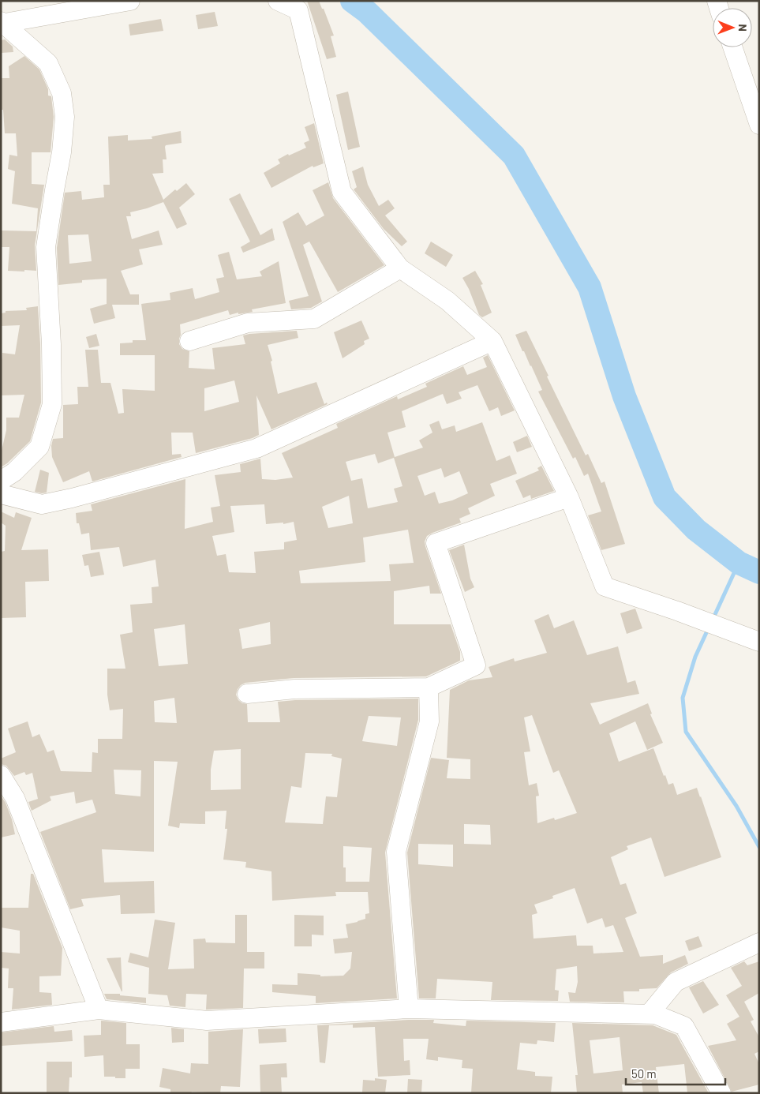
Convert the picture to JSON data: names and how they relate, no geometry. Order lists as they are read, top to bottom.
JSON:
{
  "scale_bar": "50 m",
  "north": "right"
}
